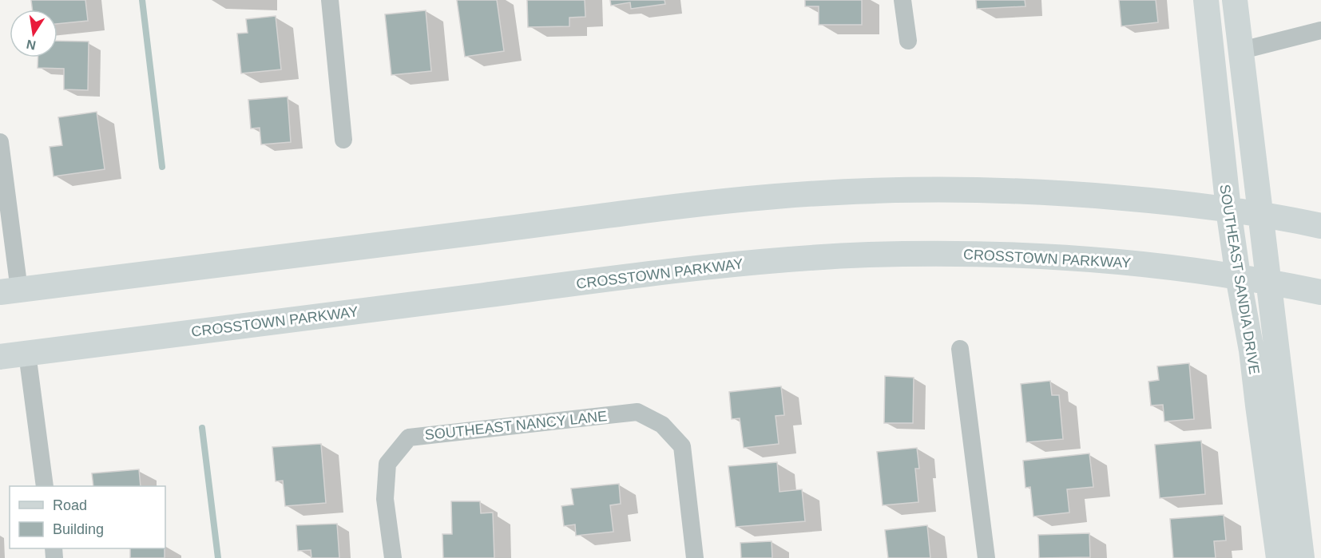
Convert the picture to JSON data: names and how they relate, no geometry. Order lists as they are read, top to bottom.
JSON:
{
  "streets": {
    "main road": ["CROSSTOWN PARKWAY", "SOUTHEAST SANDIA DRIVE"],
    "street": ["SOUTHEAST NANCY LANE"]
  },
  "crossings": [
    ["CROSSTOWN PARKWAY", "SOUTHEAST SANDIA DRIVE"]
  ],
  "legend": ["Road", "Building"],
  "north": "bottom"
}
